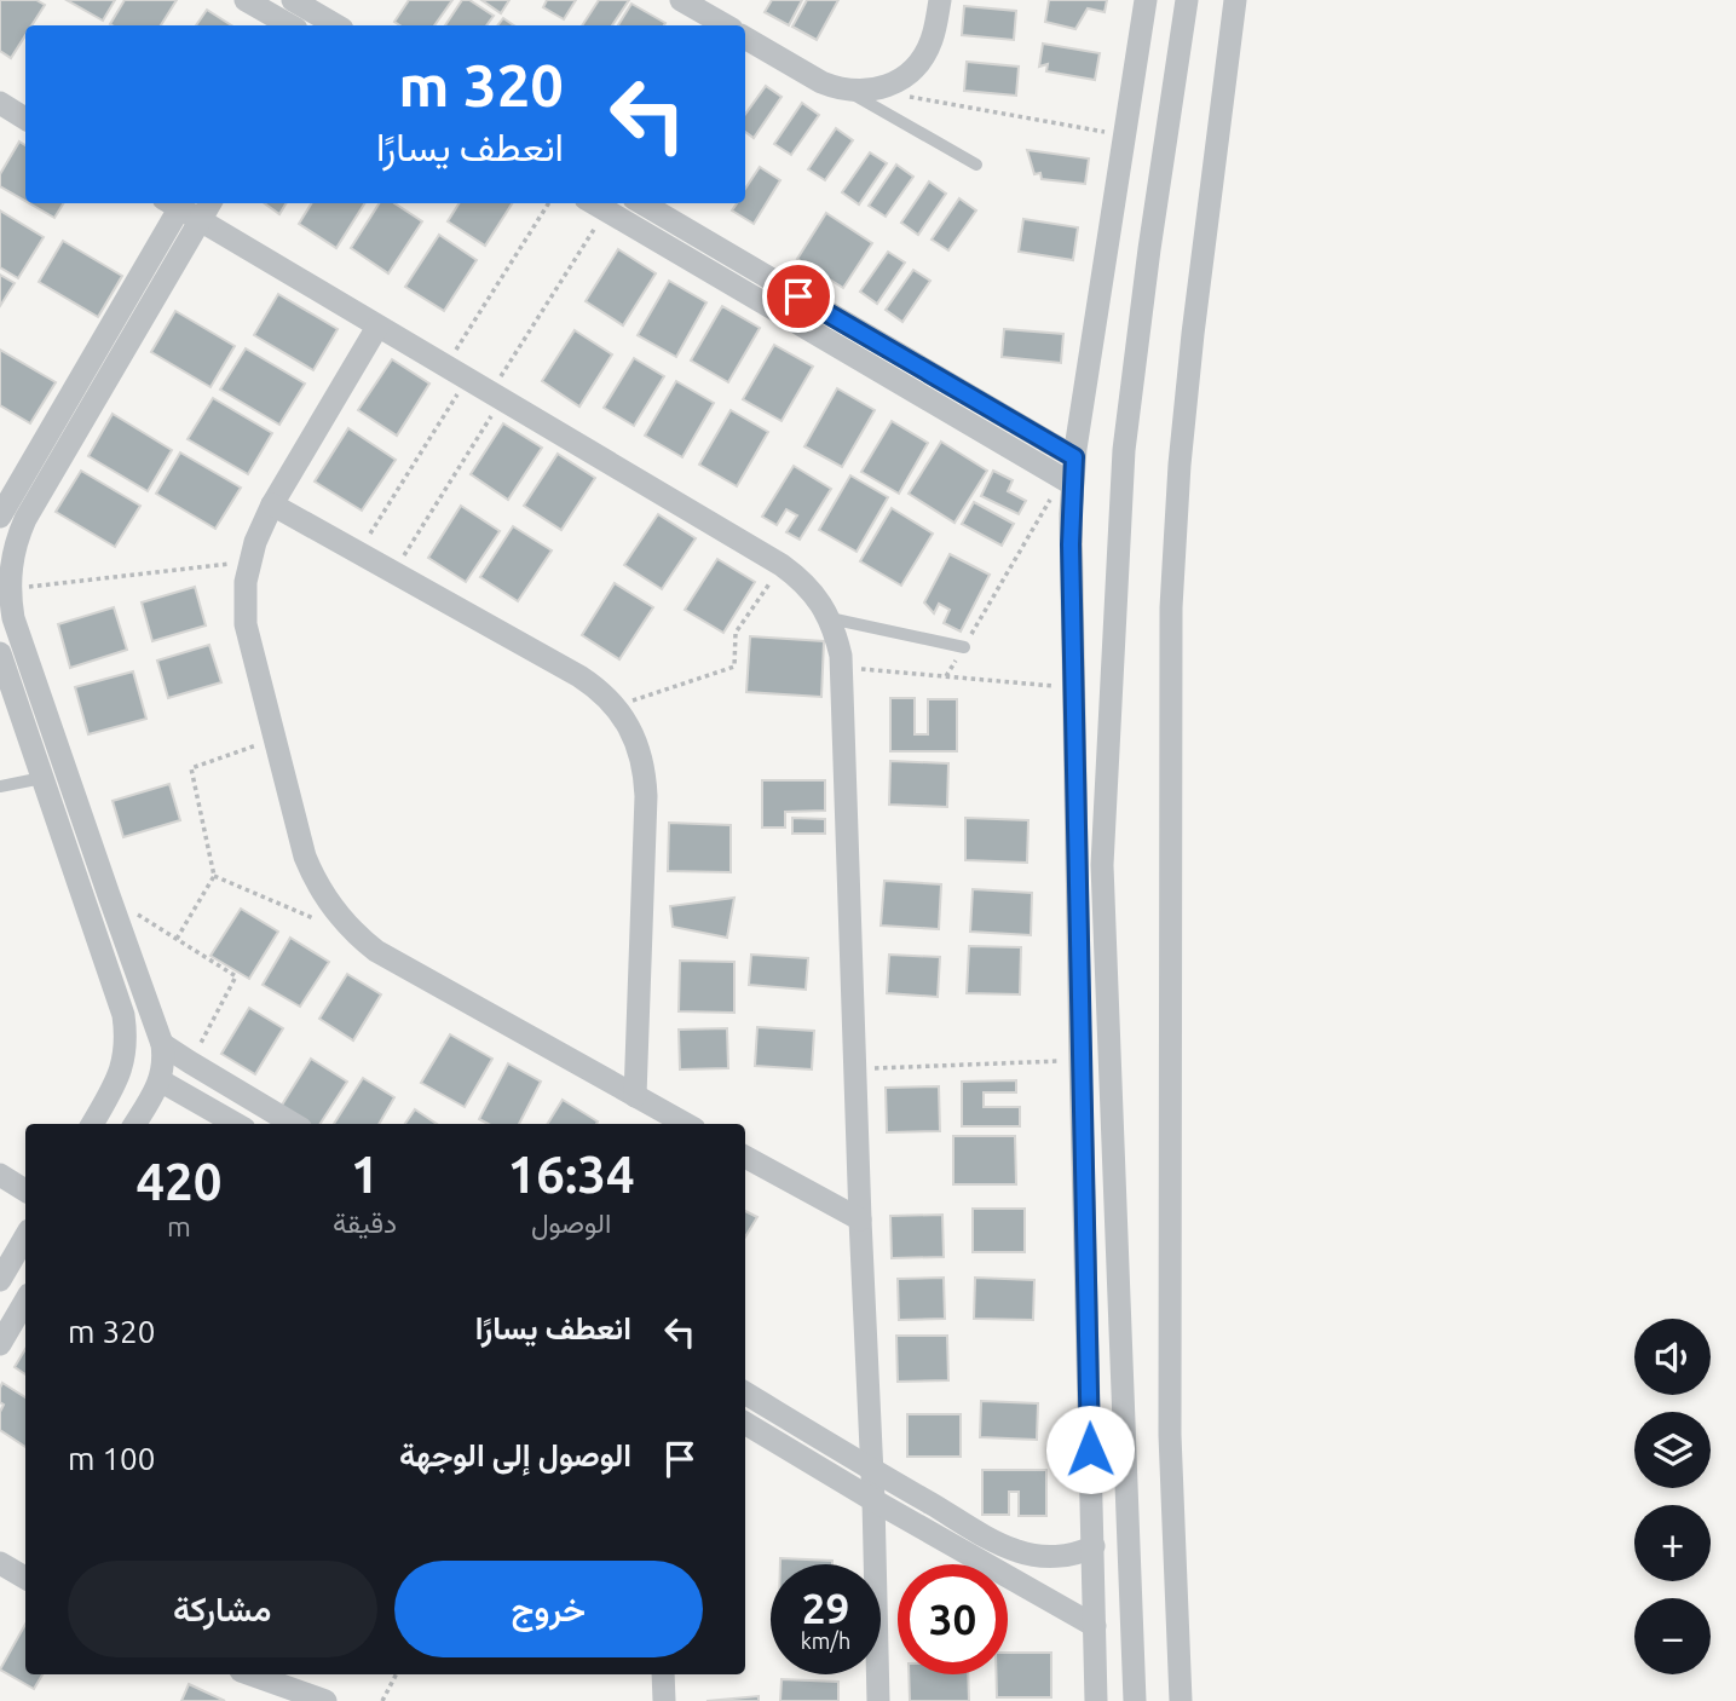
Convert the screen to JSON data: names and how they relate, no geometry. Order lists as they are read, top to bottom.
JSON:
{
  "page": {
    "turn": ["320 m", "انعطف يسارًا"],
    "eta": [
      "16:34",
      "الوصول",
      "1",
      "دقيقة",
      "420",
      "m"
    ],
    "list": [
      {
        "name": "انعطف يسارًا",
        "value": "320 m"
      },
      {
        "name": "الوصول إلى الوجهة",
        "value": "100 m"
      }
    ],
    "map_buttons": ["+", "−"],
    "buttons": ["خروج", "مشاركة"],
    "speed": "29 km/h",
    "limit": "30"
  }
}
